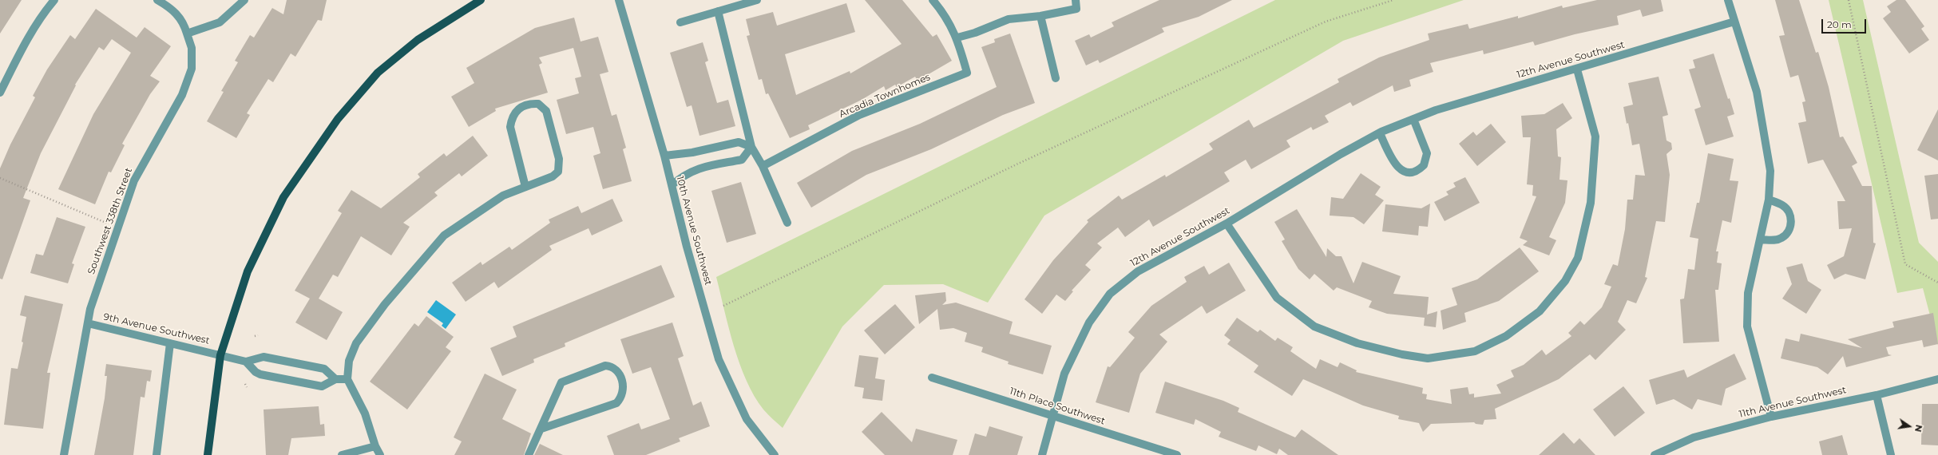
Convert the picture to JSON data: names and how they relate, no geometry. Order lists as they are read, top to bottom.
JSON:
{
  "streets": {
    "street": [
      "12th Avenue Southwest",
      "Arcadia Townhomes",
      "Southwest 338th Street",
      "10th Avenue Southwest",
      "9th Avenue Southwest",
      "11th Avenue Southwest",
      "11th Place Southwest"
    ]
  },
  "crossings": [
    ["12th Avenue Southwest", "11th Place Southwest"],
    ["Southwest 338th Street", "9th Avenue Southwest"]
  ],
  "scale_bar": "20 m",
  "north": "right"
}
